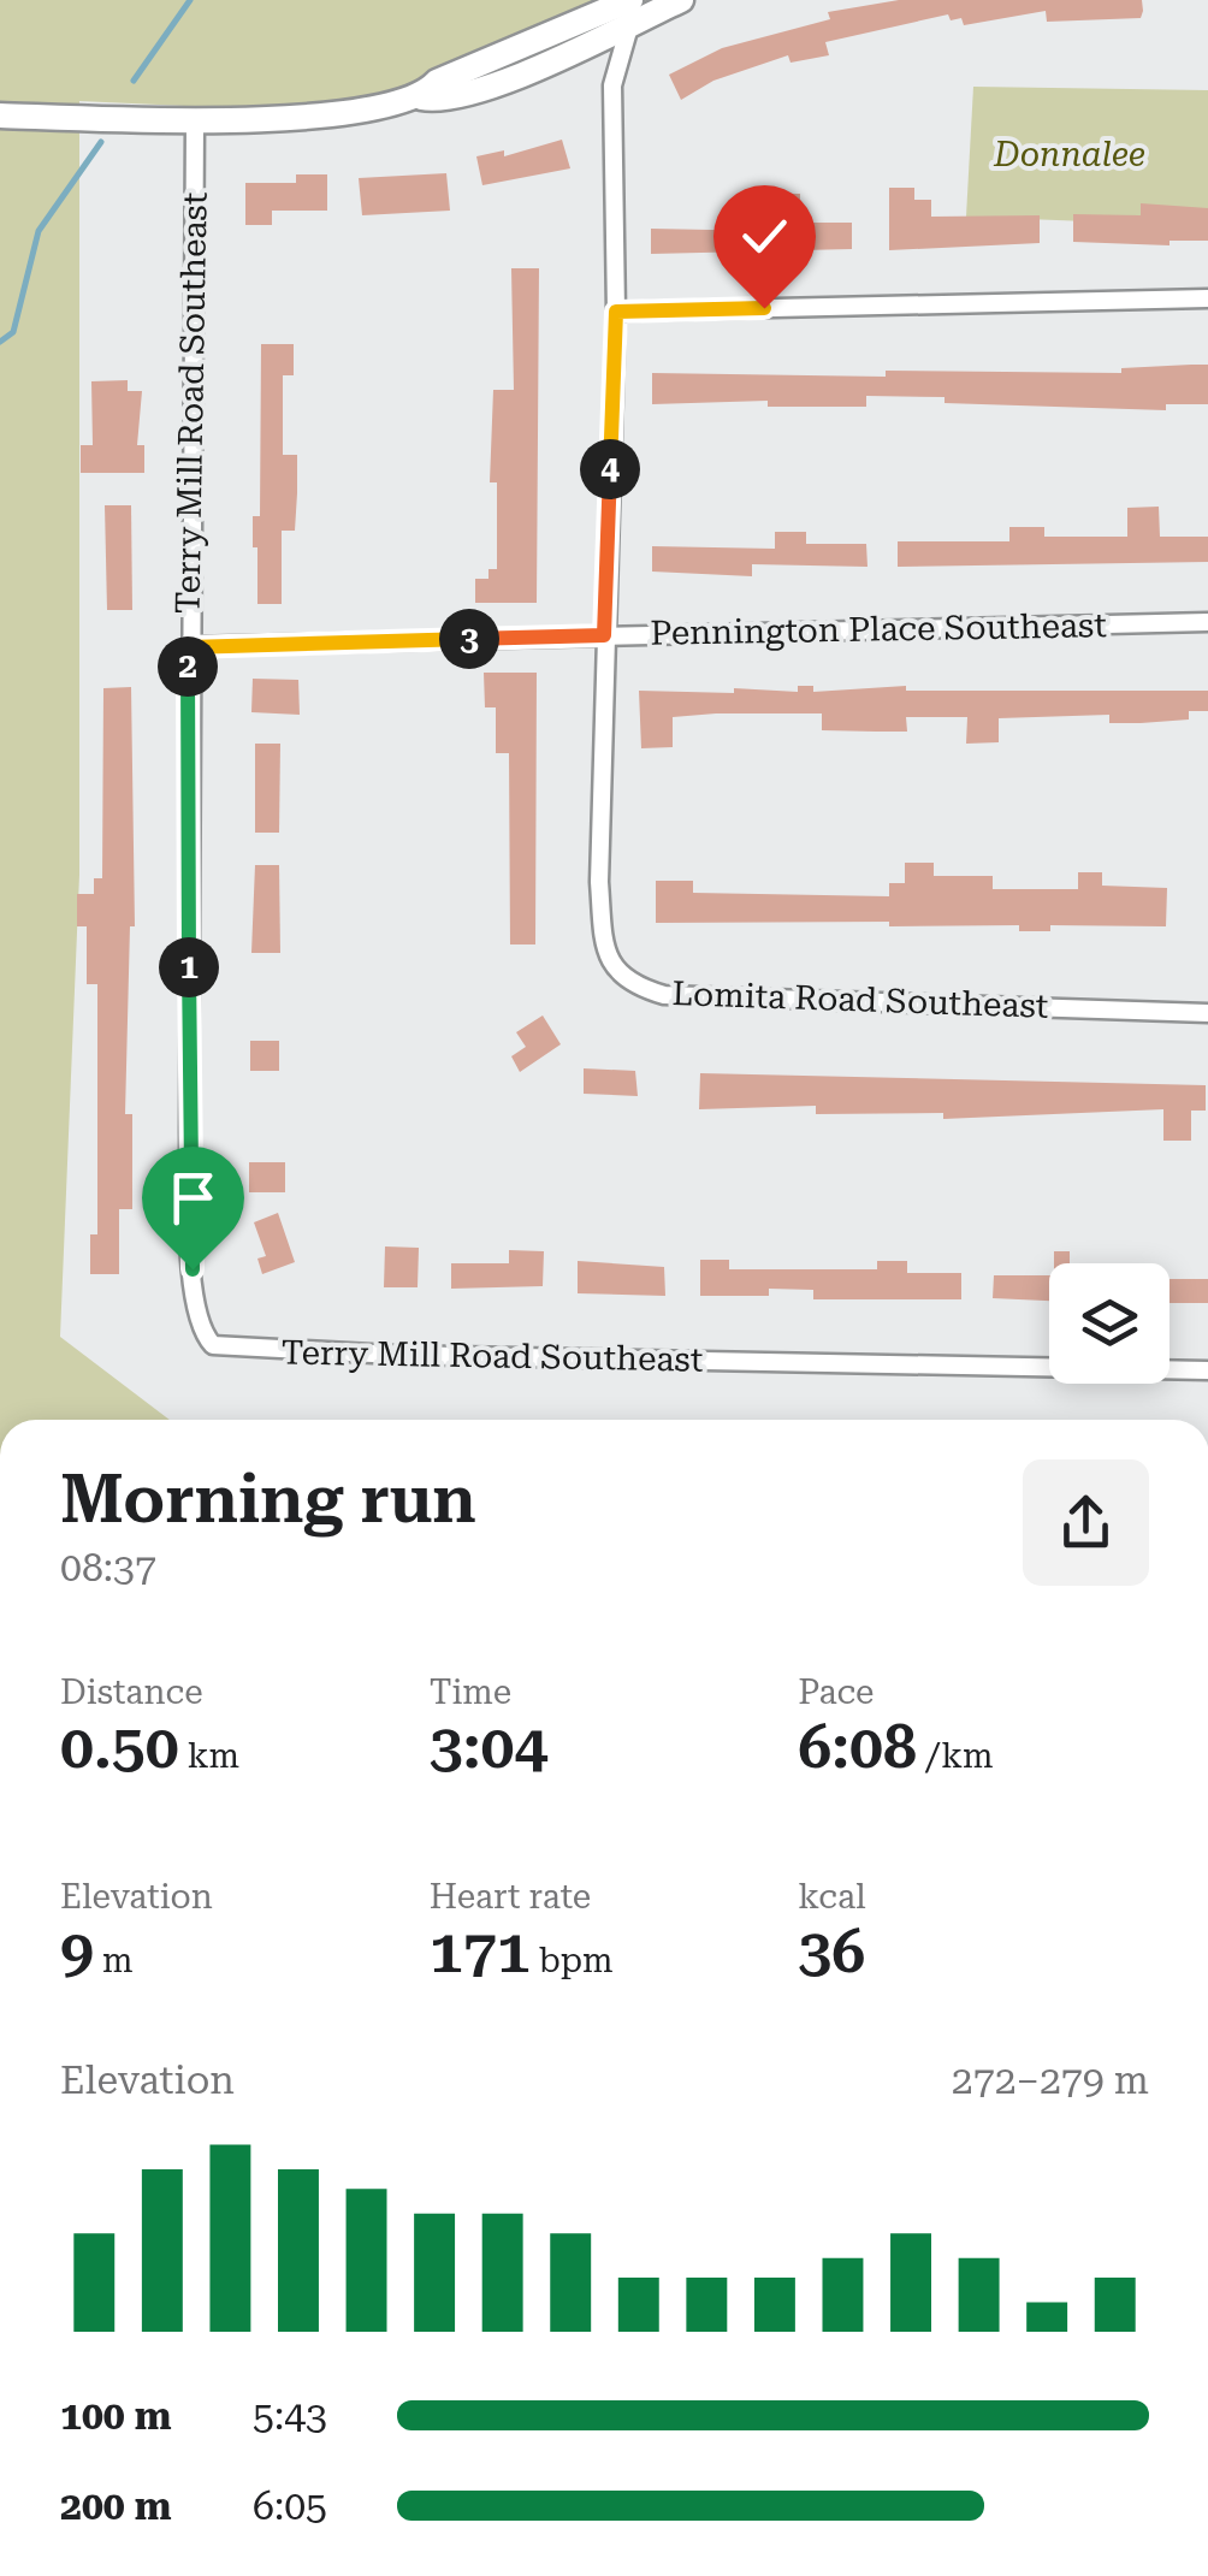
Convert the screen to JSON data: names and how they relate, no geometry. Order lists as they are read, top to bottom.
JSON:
{
  "streets": {
    "street": ["Terry Mill Road Southeast", "Pennington Place Southeast", "Lomita Road Southeast"]
  },
  "crossings": [
    ["Terry Mill Road Southeast", "Pennington Place Southeast"],
    ["Pennington Place Southeast", "Lomita Road Southeast"]
  ],
  "parks": ["Donnalee"],
  "page": {
    "pins": [
      "4",
      "3",
      "2",
      "1"
    ],
    "heading": ["Morning run", "08:37"],
    "stats": [
      ["Distance", "0.50 km"],
      ["Time", "3:04"],
      ["Pace", "6:08 /km"],
      ["Elevation", "9 m"],
      ["Heart rate", "171 bpm"],
      ["kcal", "36"]
    ],
    "chart": ["Elevation", "272–279 m"],
    "list": [
      {
        "name": "100 m",
        "note": "5:43"
      },
      {
        "name": "200 m",
        "note": "6:05"
      }
    ]
  }
}
